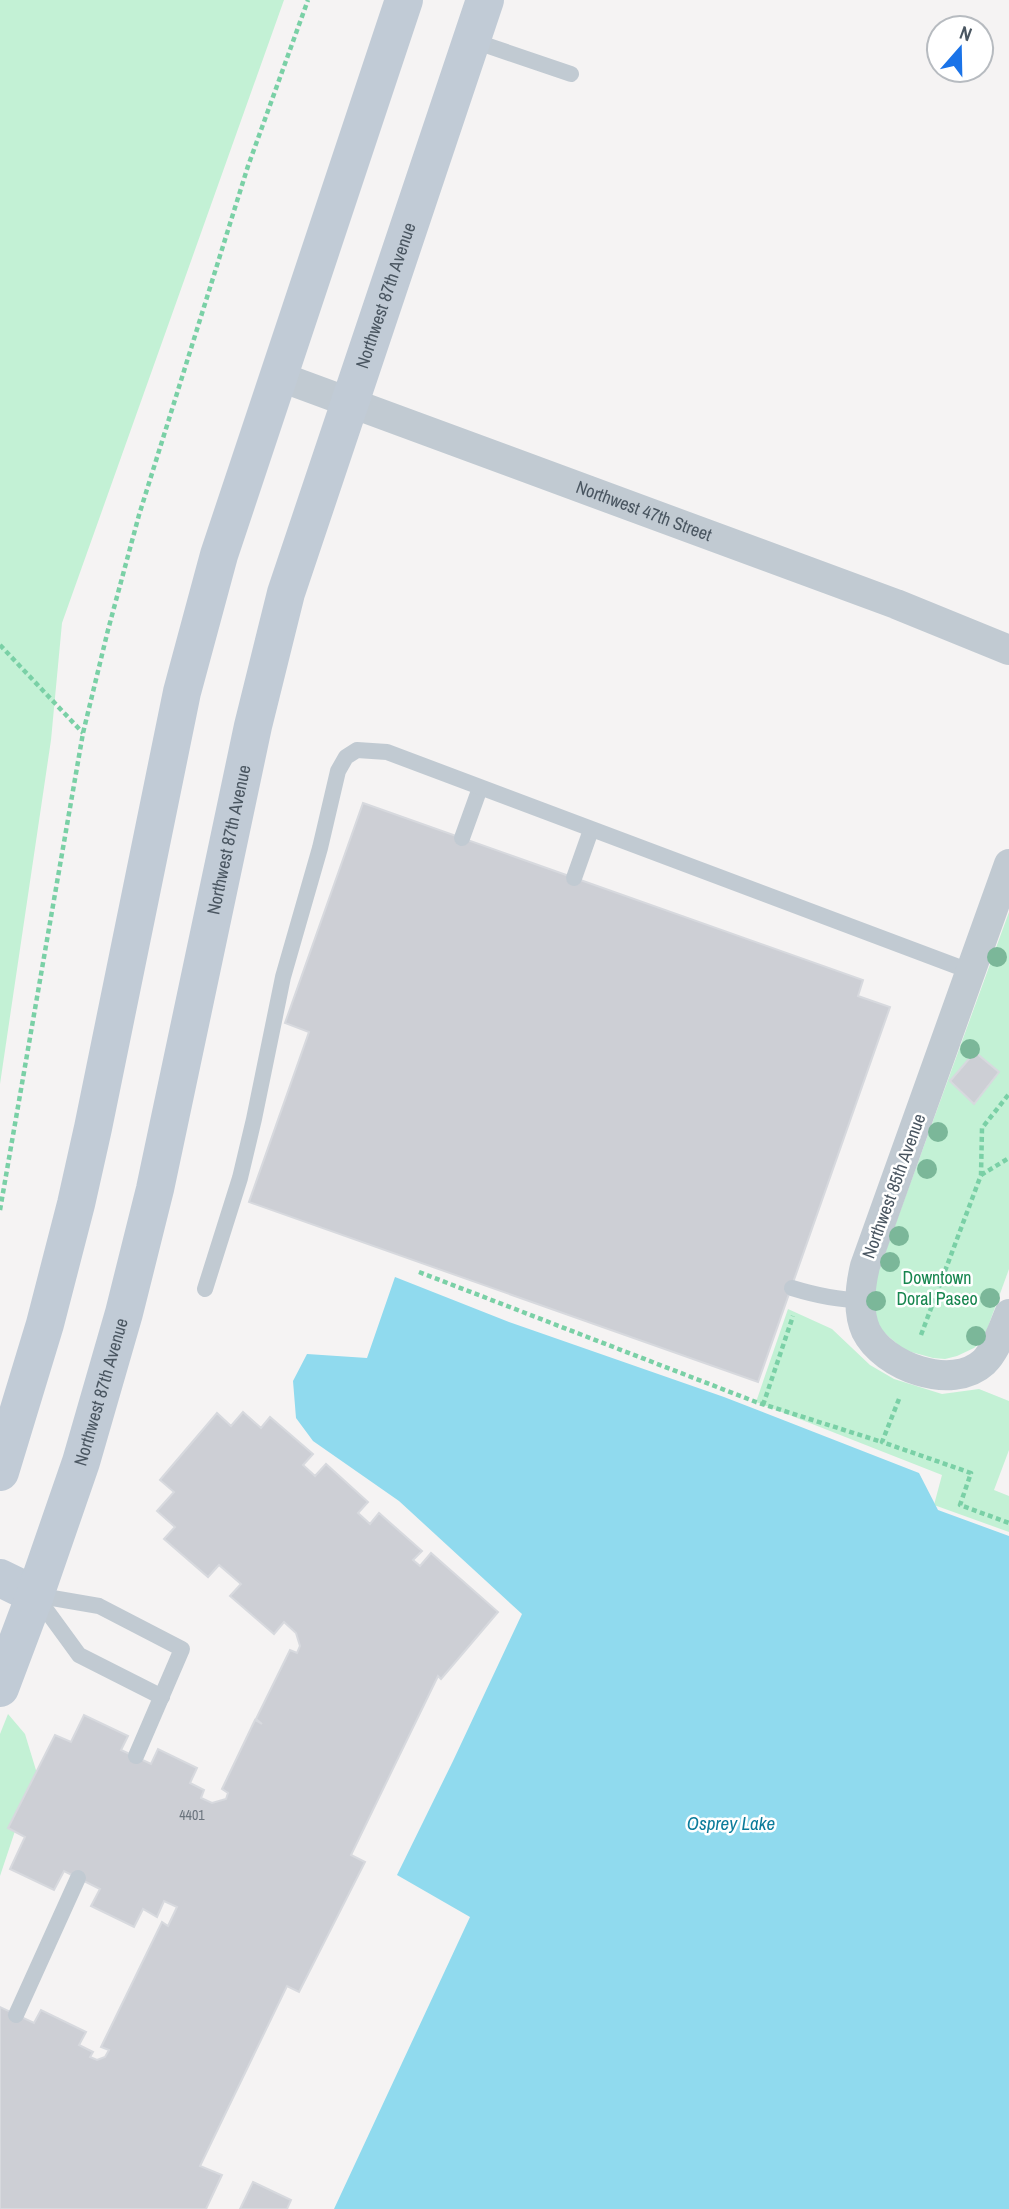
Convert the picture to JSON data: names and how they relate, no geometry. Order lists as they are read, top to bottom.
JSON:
{
  "streets": {
    "main road": ["Northwest 87th Avenue"],
    "street": ["Northwest 47th Street", "Northwest 85th Avenue"]
  },
  "crossings": [
    ["Northwest 87th Avenue", "Northwest 47th Street"]
  ],
  "water": ["Osprey Lake"],
  "parks": ["Downtown Doral Paseo"],
  "house_numbers": ["4401"],
  "north": "top"
}
